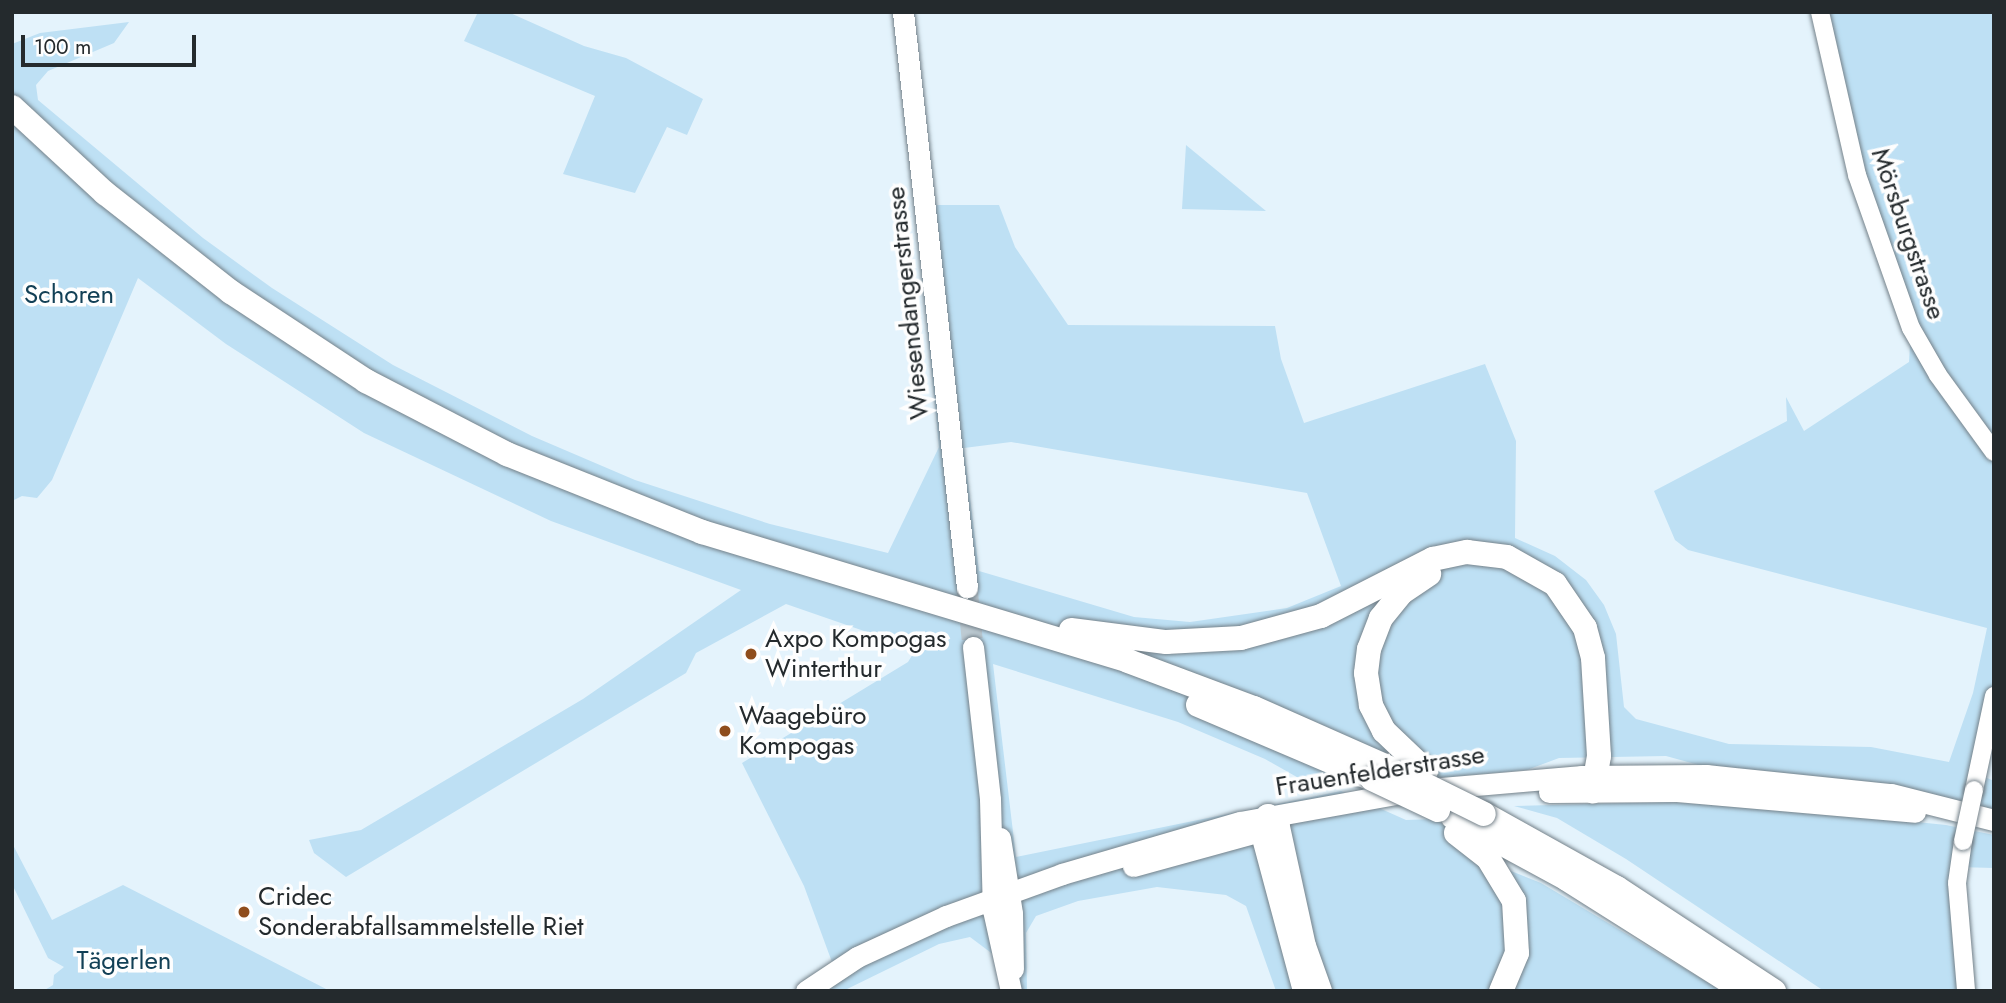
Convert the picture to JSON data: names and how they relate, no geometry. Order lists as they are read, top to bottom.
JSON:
{
  "streets": {
    "main road": ["Wiesendangerstrasse", "Frauenfelderstrasse"],
    "street": ["Mörsburgstrasse"]
  },
  "parks": ["Schoren", "Tägerlen"],
  "places": ["Axpo Kompogas Winterthur", "Waagebüro Kompogas", "Cridec Sonderabfallsammelstelle Riet"],
  "scale_bar": "100 m"
}
